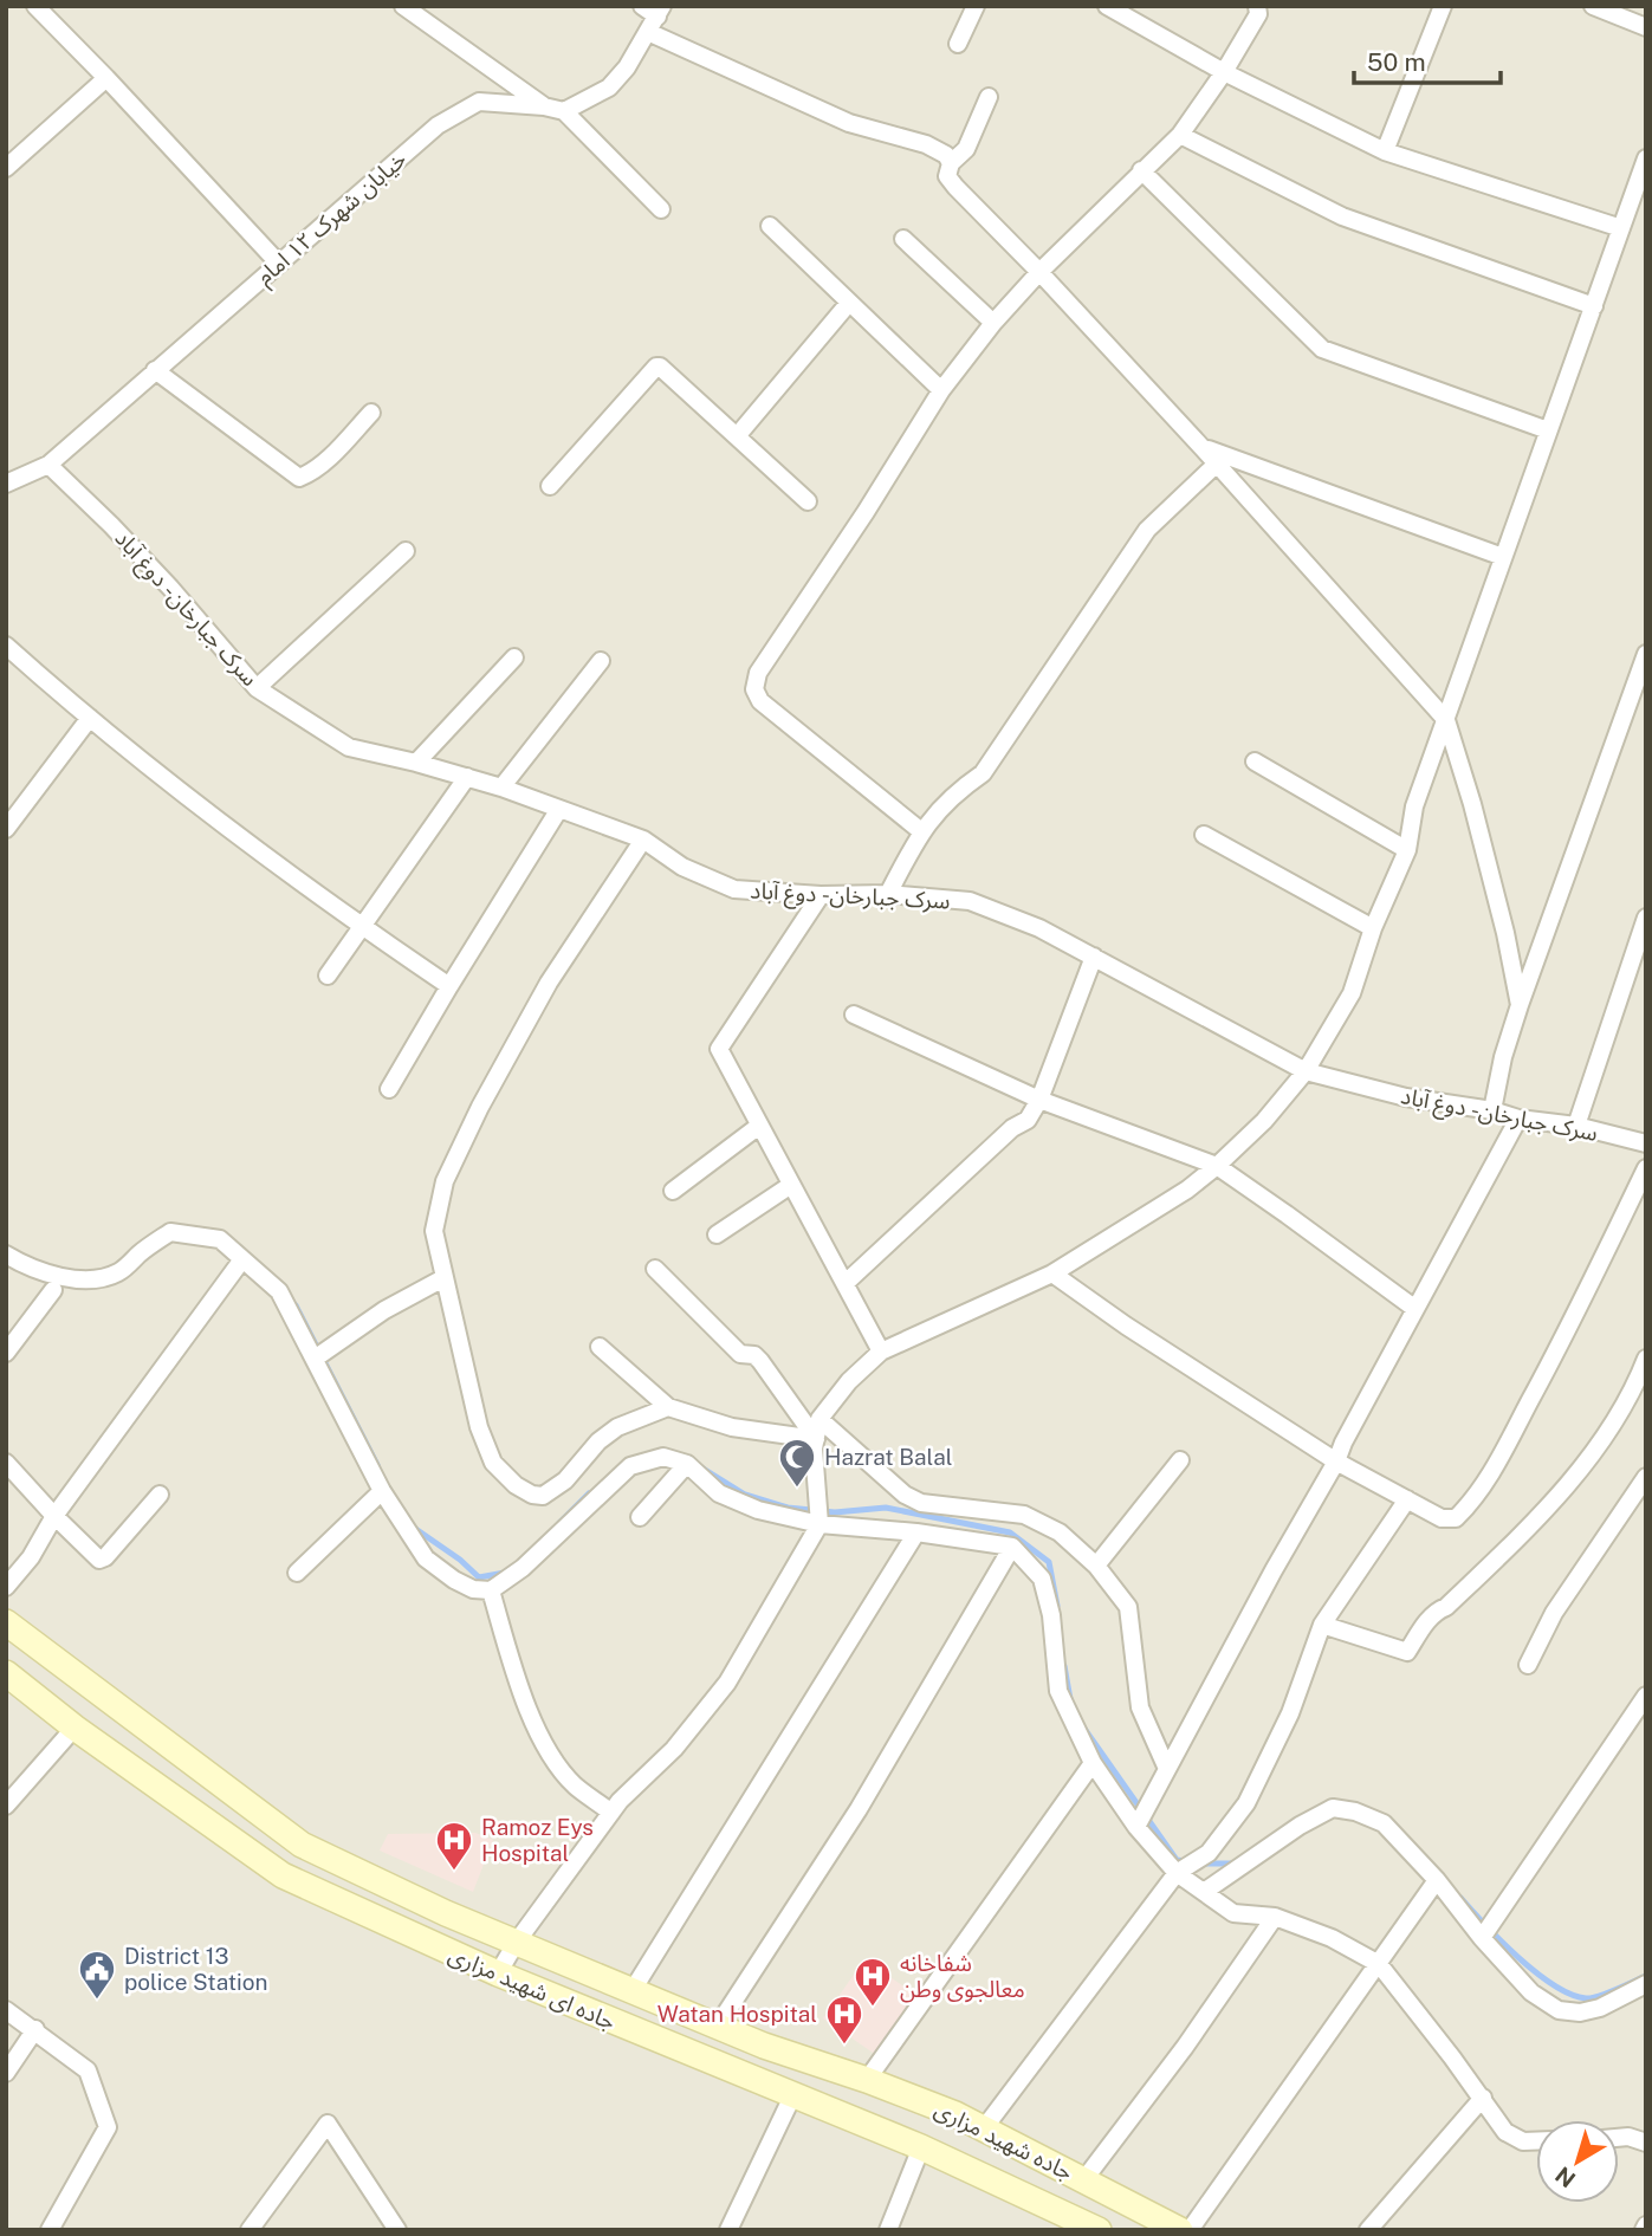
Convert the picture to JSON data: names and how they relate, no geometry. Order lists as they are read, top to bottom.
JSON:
{
  "streets": {
    "main road": ["جاده ای شهید مزاری", "جاده شهید مزاری"],
    "street": ["خیابان شهرک ۱۲ امام", "سرک جبارخان - دوغ آباد"]
  },
  "crossings": [
    ["خیابان شهرک ۱۲ امام", "سرک جبارخان - دوغ آباد"],
    ["جاده ای شهید مزاری", "جاده شهید مزاری"]
  ],
  "places": {
    "mosque": ["Hazrat Balal"],
    "hospital": ["Ramoz Eys Hospital", "شفاخانه معالجوی وطن", "Watan Hospital"],
    "public building": ["District 13 police Station"]
  },
  "scale_bar": "50 m",
  "north": "bottom left"
}
